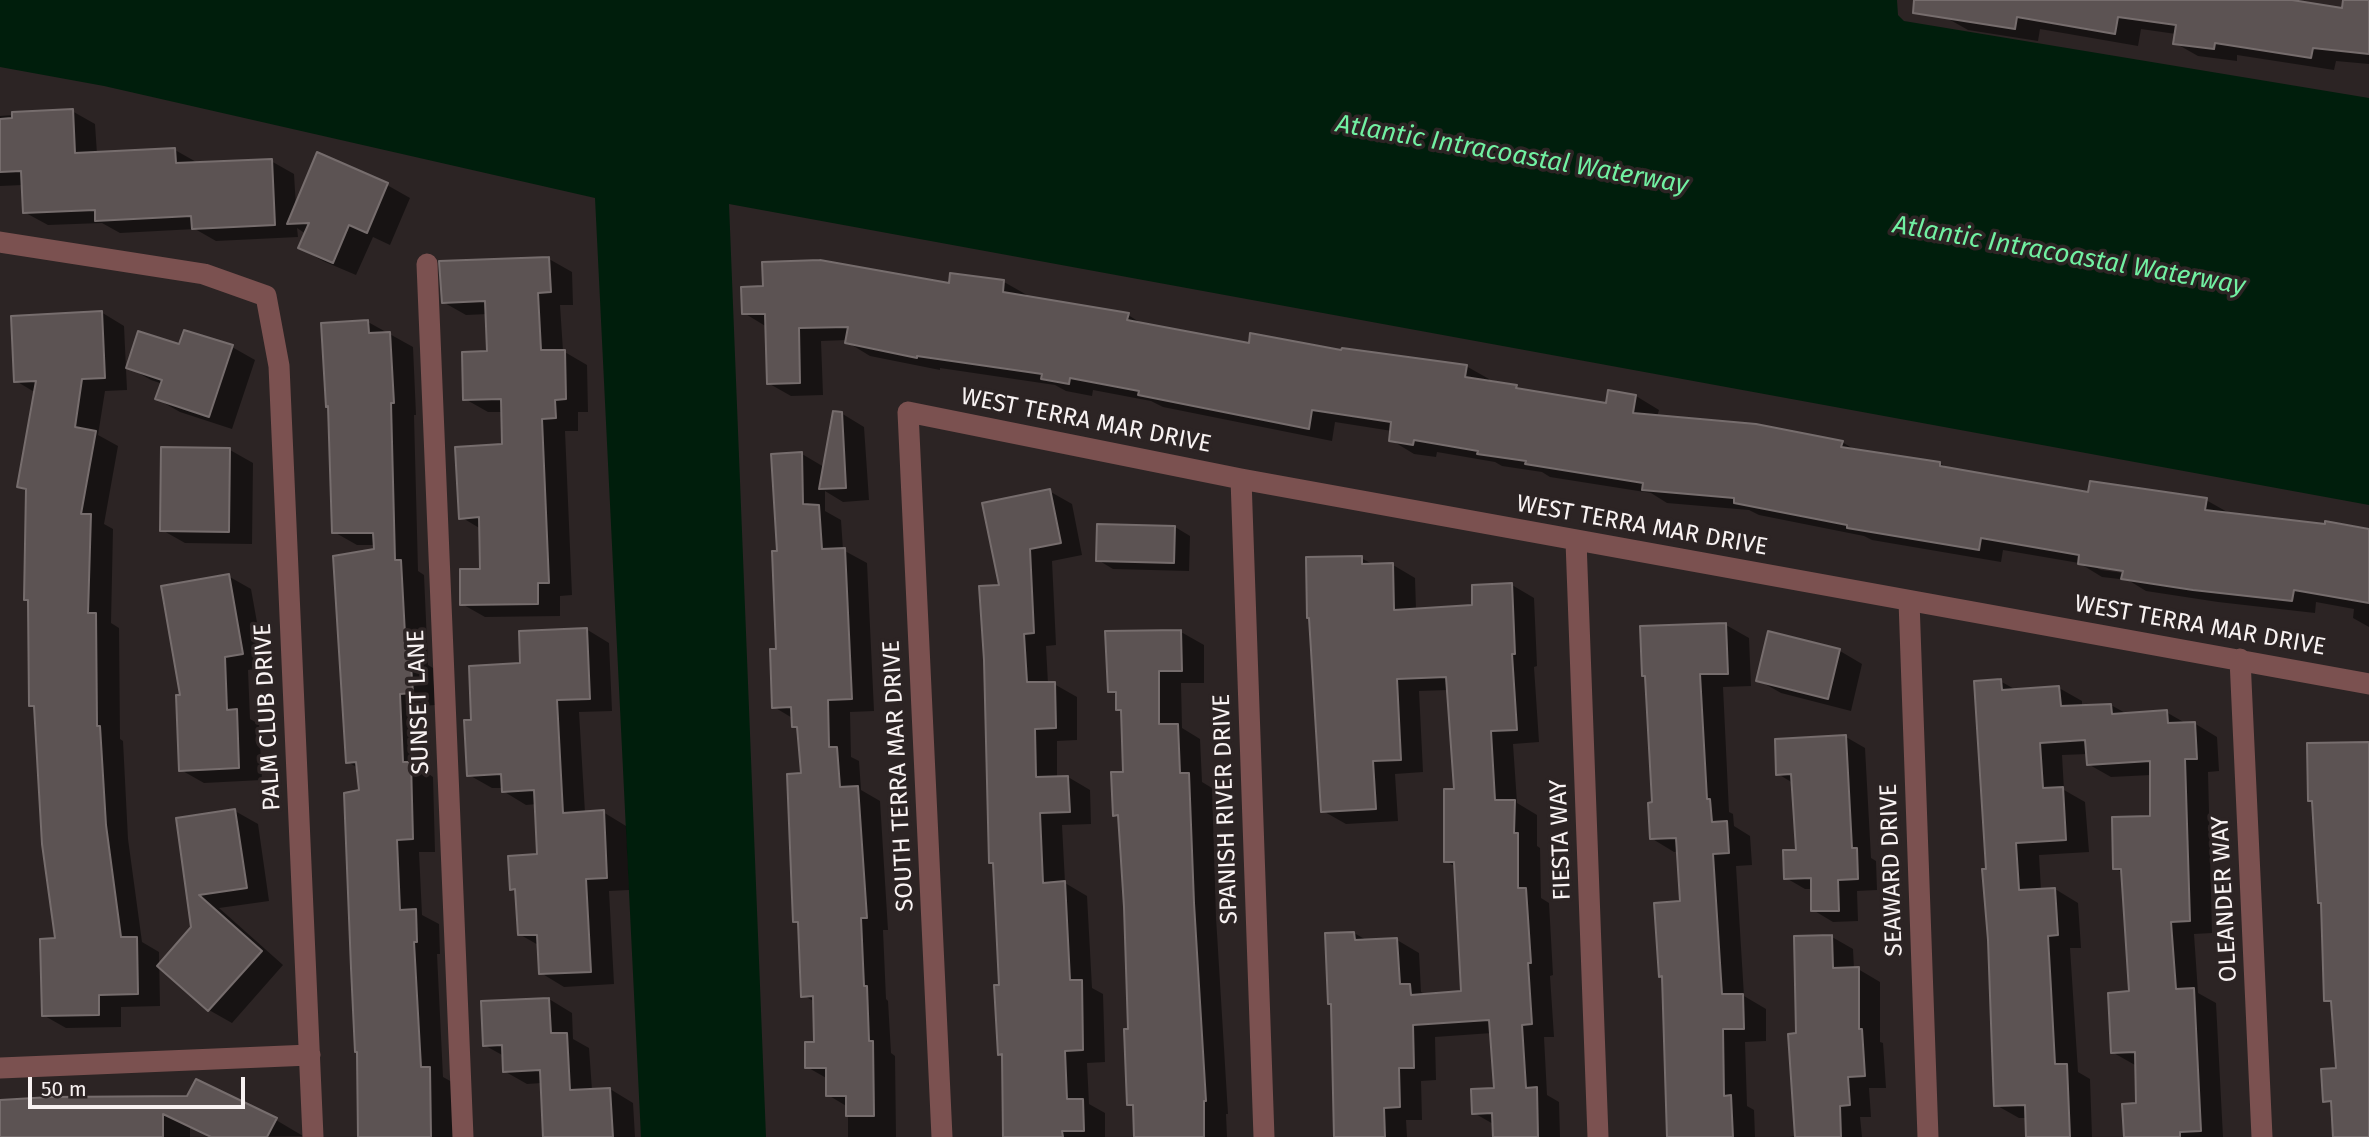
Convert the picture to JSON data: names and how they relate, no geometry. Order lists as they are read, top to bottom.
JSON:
{
  "streets": {
    "street": [
      "WEST TERRA MAR DRIVE",
      "SUNSET LANE",
      "PALM CLUB DRIVE",
      "SOUTH TERRA MAR DRIVE",
      "SPANISH RIVER DRIVE",
      "FIESTA WAY",
      "SEAWARD DRIVE",
      "OLEANDER WAY"
    ]
  },
  "crossings": [
    ["WEST TERRA MAR DRIVE", "SOUTH TERRA MAR DRIVE"],
    ["WEST TERRA MAR DRIVE", "SPANISH RIVER DRIVE"],
    ["WEST TERRA MAR DRIVE", "FIESTA WAY"],
    ["WEST TERRA MAR DRIVE", "SEAWARD DRIVE"],
    ["WEST TERRA MAR DRIVE", "OLEANDER WAY"]
  ],
  "water": ["Atlantic Intracoastal Waterway"],
  "scale_bar": "50 m"
}
